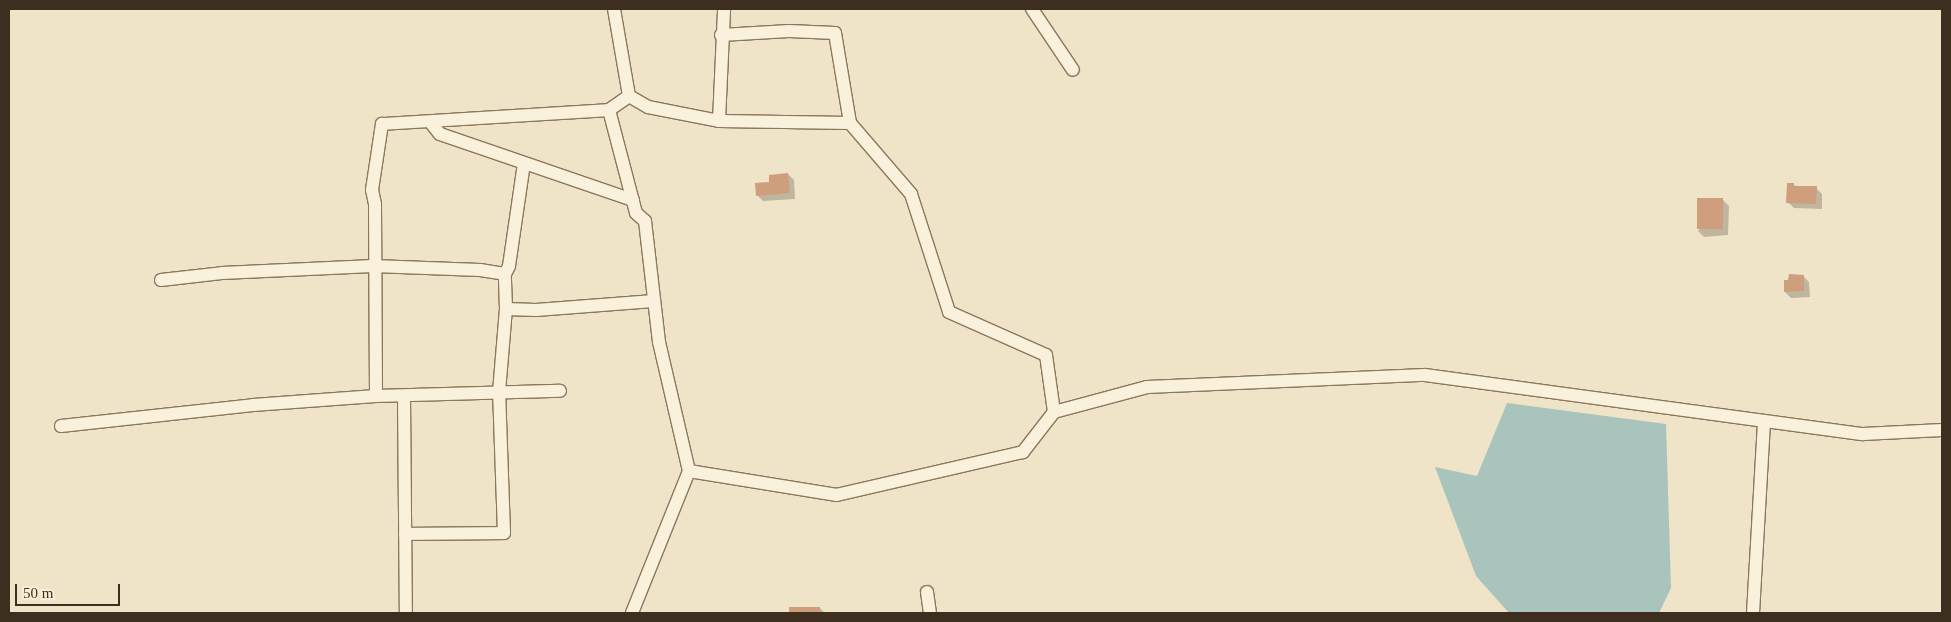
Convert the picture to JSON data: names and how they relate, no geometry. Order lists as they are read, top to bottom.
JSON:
{
  "scale_bar": "50 m"
}
